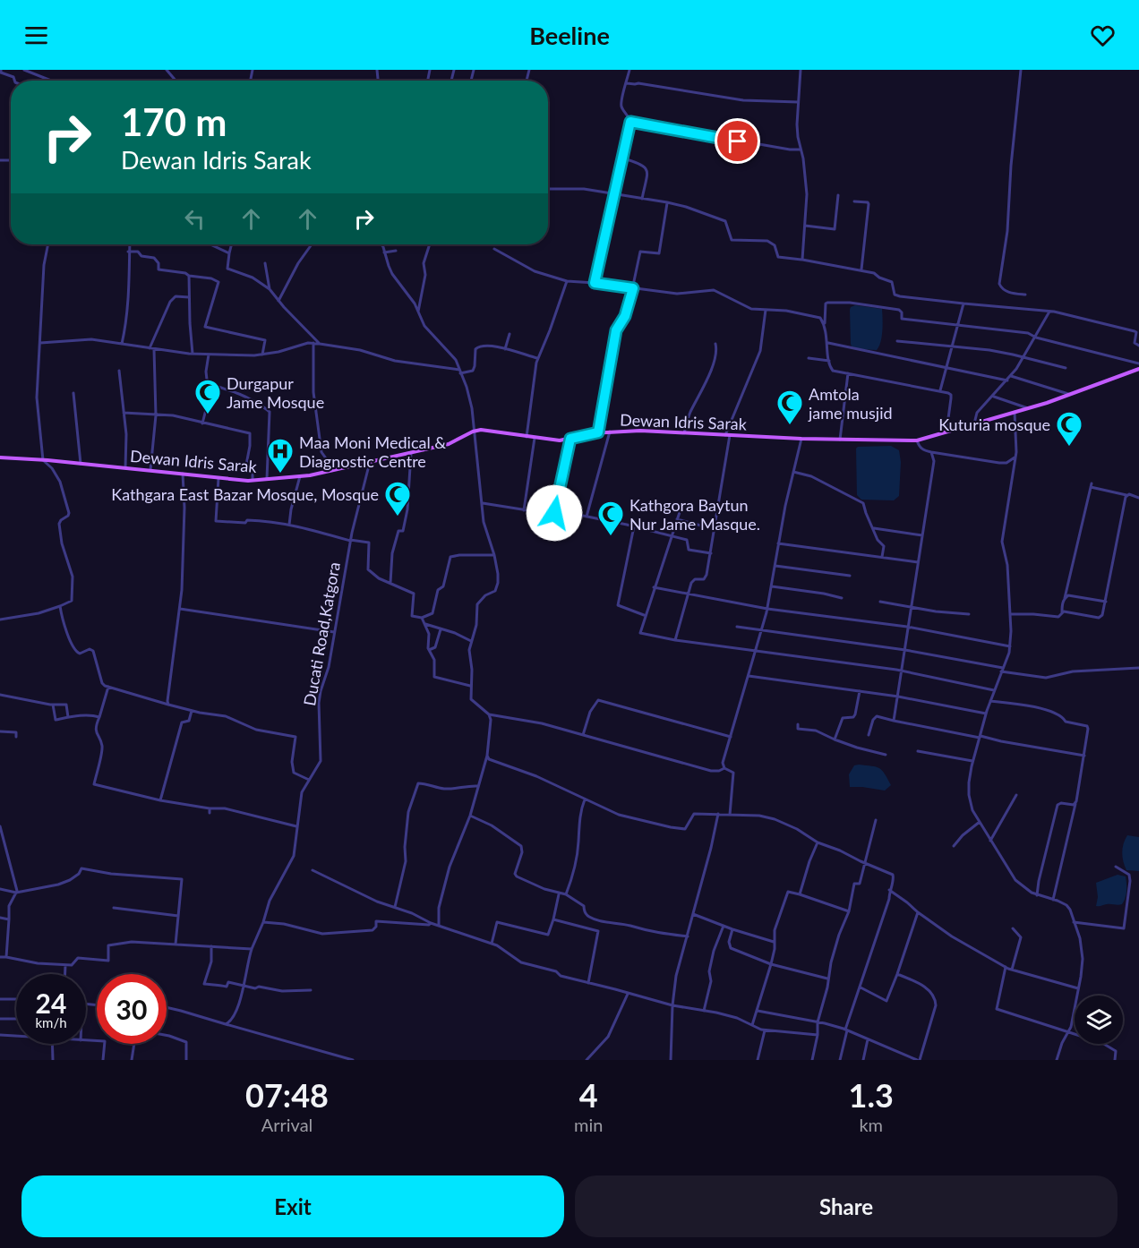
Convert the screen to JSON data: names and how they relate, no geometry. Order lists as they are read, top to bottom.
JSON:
{
  "streets": {
    "main road": ["Dewan Idris Sarak"],
    "street": ["Ducati Road,Katgora"]
  },
  "crossings": [
    ["Dewan Idris Sarak", "Ducati Road,Katgora"]
  ],
  "places": {
    "mosque": [
      "Durgapur Jame Mosque",
      "Amtola jame musjid",
      "Kuturia mosque",
      "Kathgara East Bazar Mosque, Mosque",
      "Kathgora Baytun Nur Jame Masque."
    ],
    "hospital": ["Maa Moni Medical & Diagnostic Centre"]
  },
  "page": {
    "header": "Beeline",
    "turn": ["170 m", "Dewan Idris Sarak"],
    "speed": "24 km/h",
    "limit": "30",
    "eta": [
      "07:48",
      "Arrival",
      "4",
      "min",
      "1.3",
      "km"
    ],
    "buttons": ["Exit", "Share"]
  }
}
